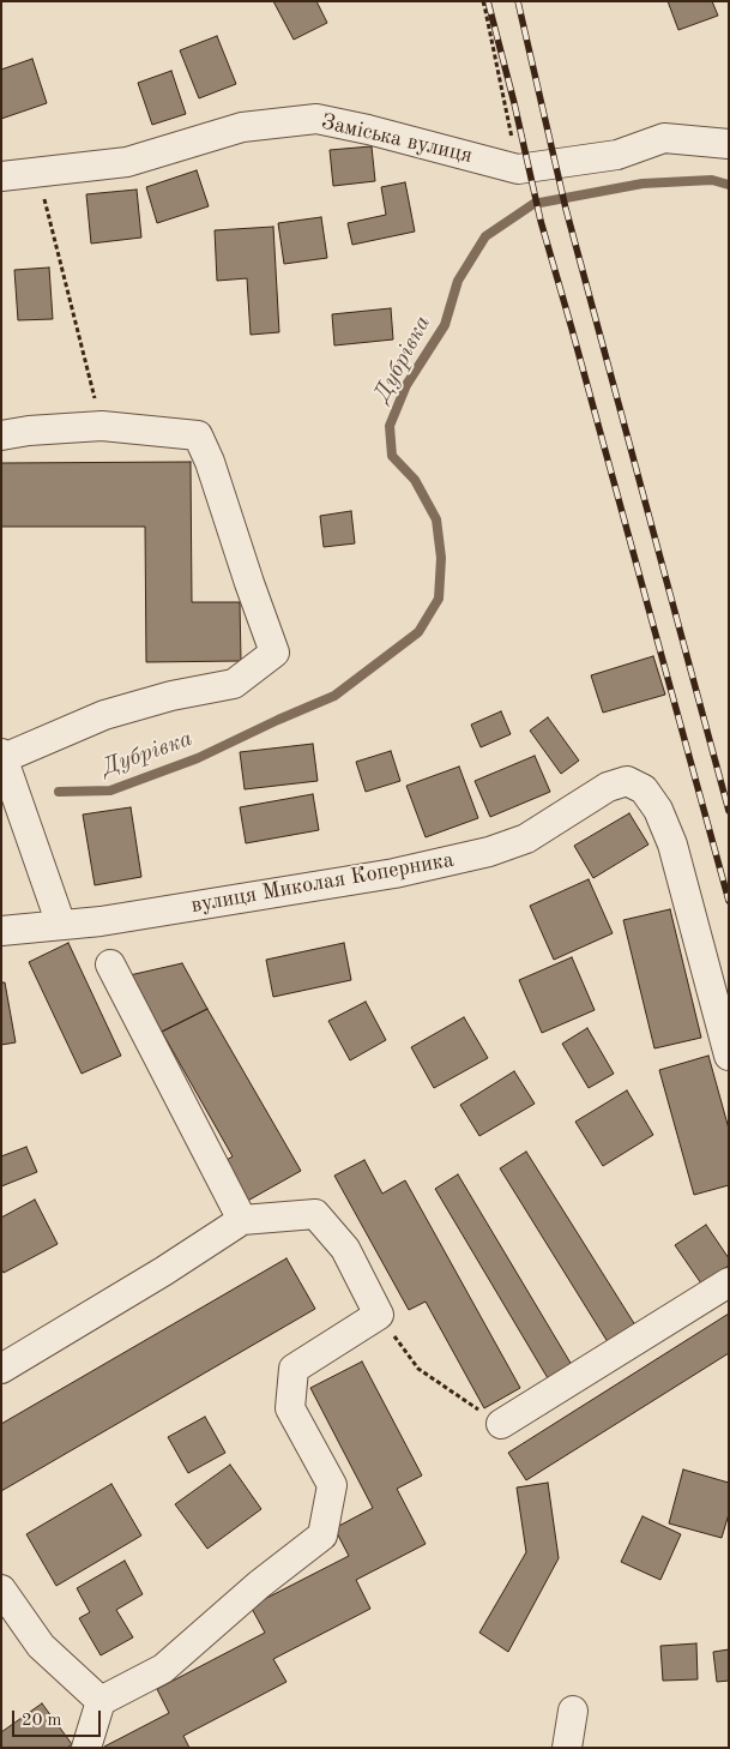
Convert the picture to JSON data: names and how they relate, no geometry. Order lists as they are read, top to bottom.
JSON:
{
  "streets": {
    "street": ["Заміська вулиця", "вулиця Миколая Коперника"]
  },
  "water": ["Дубрівка"],
  "scale_bar": "20 m"
}
